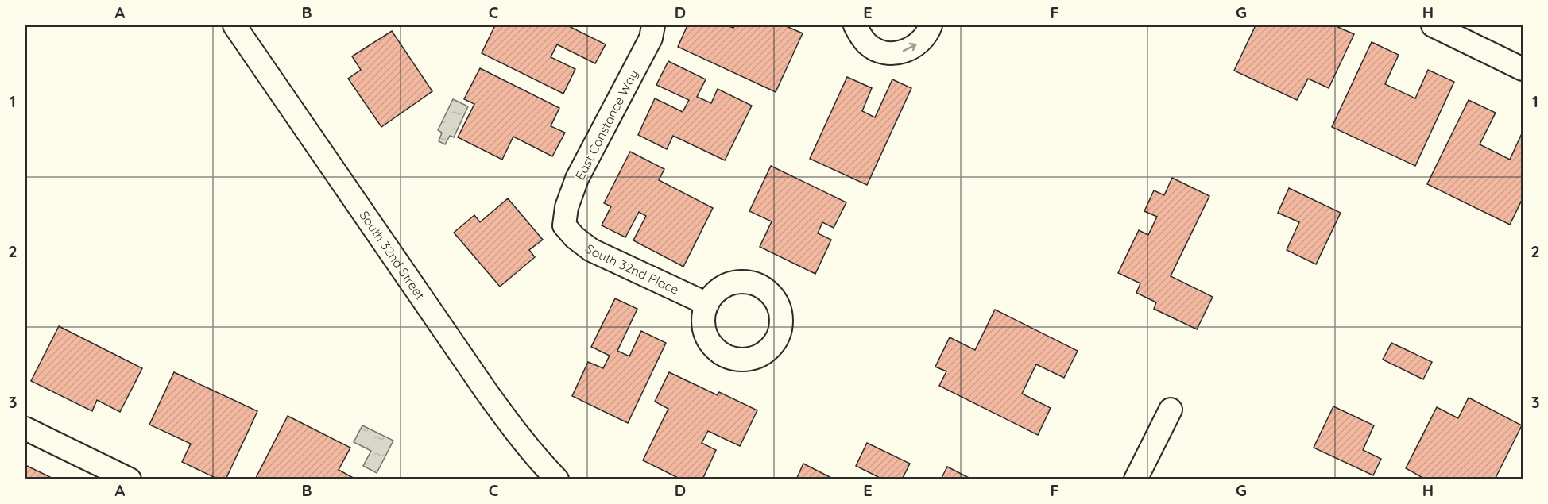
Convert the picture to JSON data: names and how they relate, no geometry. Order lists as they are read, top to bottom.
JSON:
{
  "streets": {
    "street": ["East Constance Way", "South 32nd Street", "South 32nd Place"]
  },
  "crossings": [
    ["East Constance Way", "South 32nd Place"]
  ],
  "grid": {
    "columns": [
      "A",
      "B",
      "C",
      "D",
      "E",
      "F",
      "G",
      "H"
    ],
    "rows": ["1", "2", "3"]
  }
}
